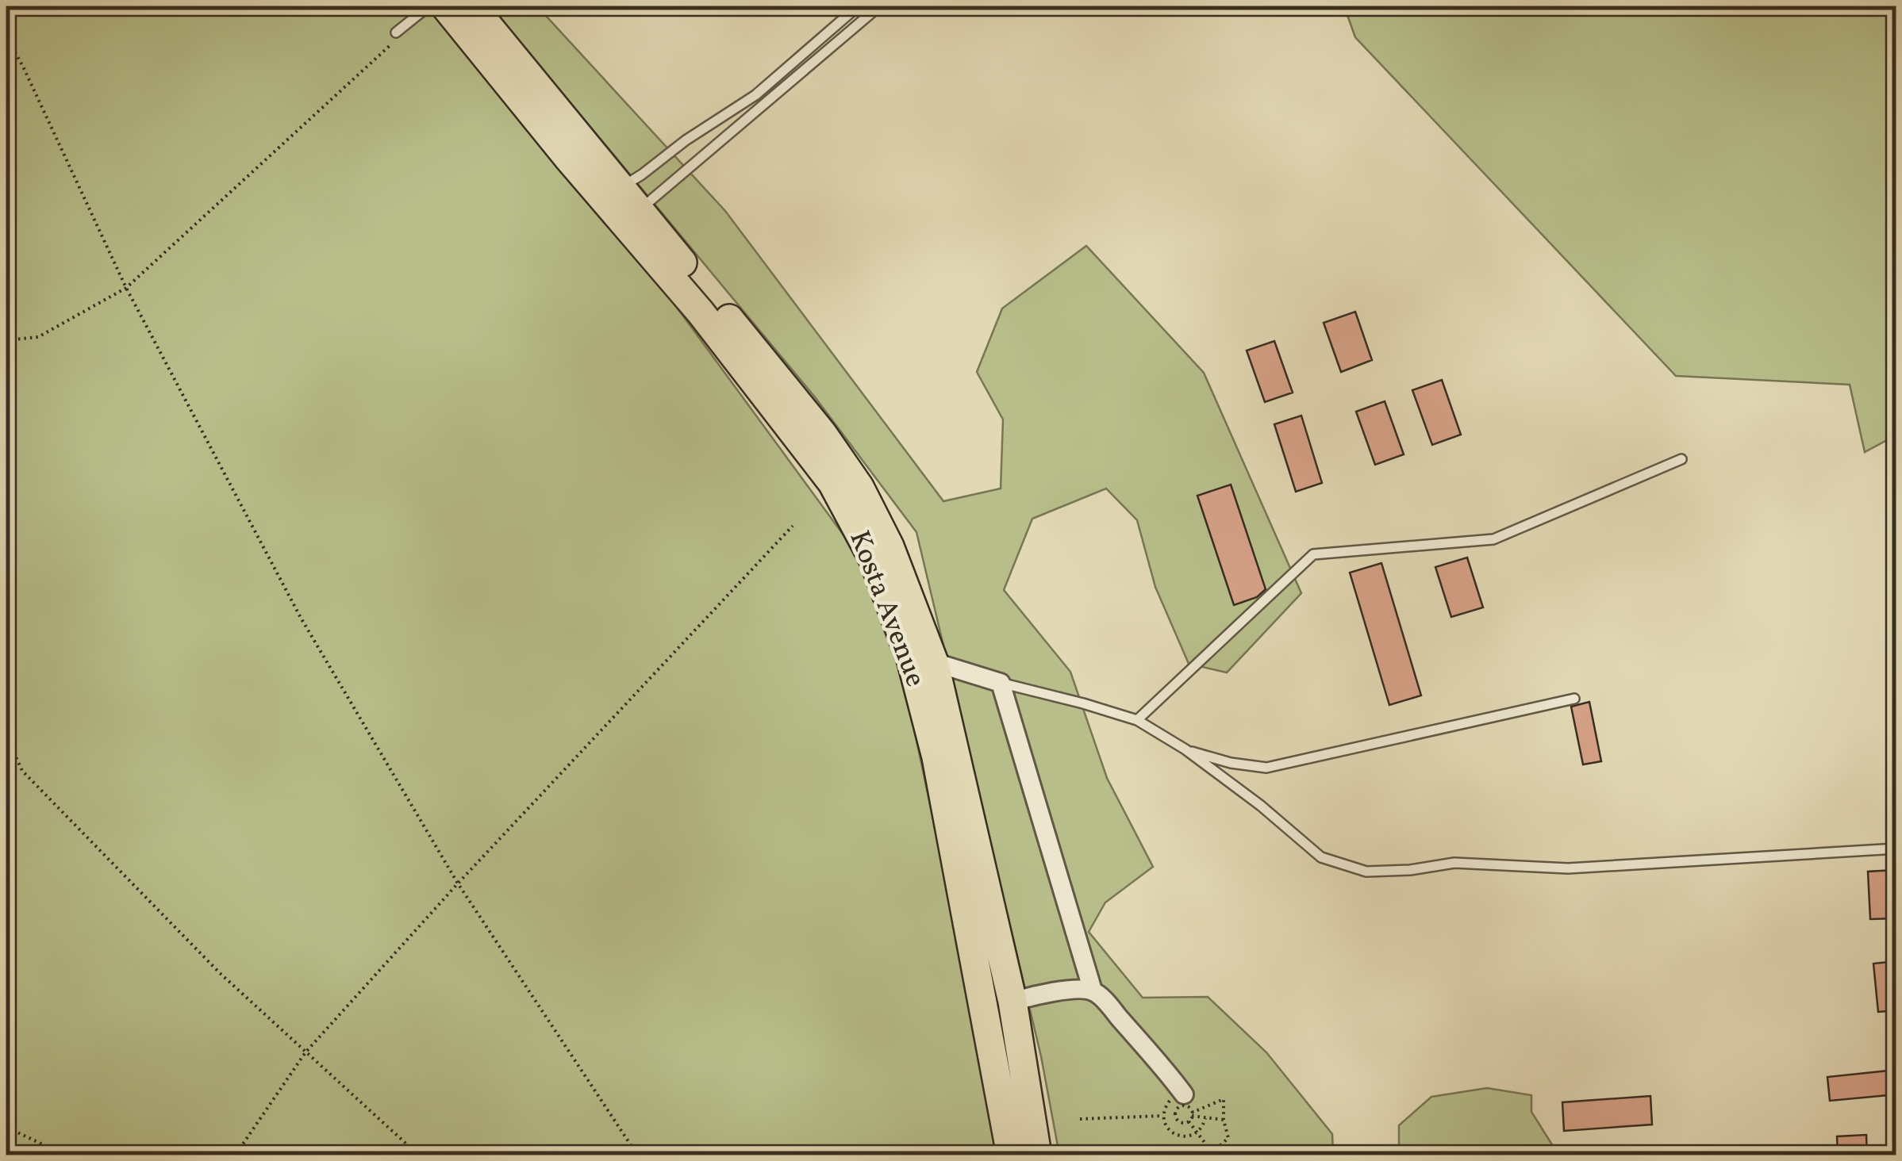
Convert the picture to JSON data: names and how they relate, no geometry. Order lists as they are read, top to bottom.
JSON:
{
  "streets": {
    "main road": ["Kosta Avenue"]
  }
}
